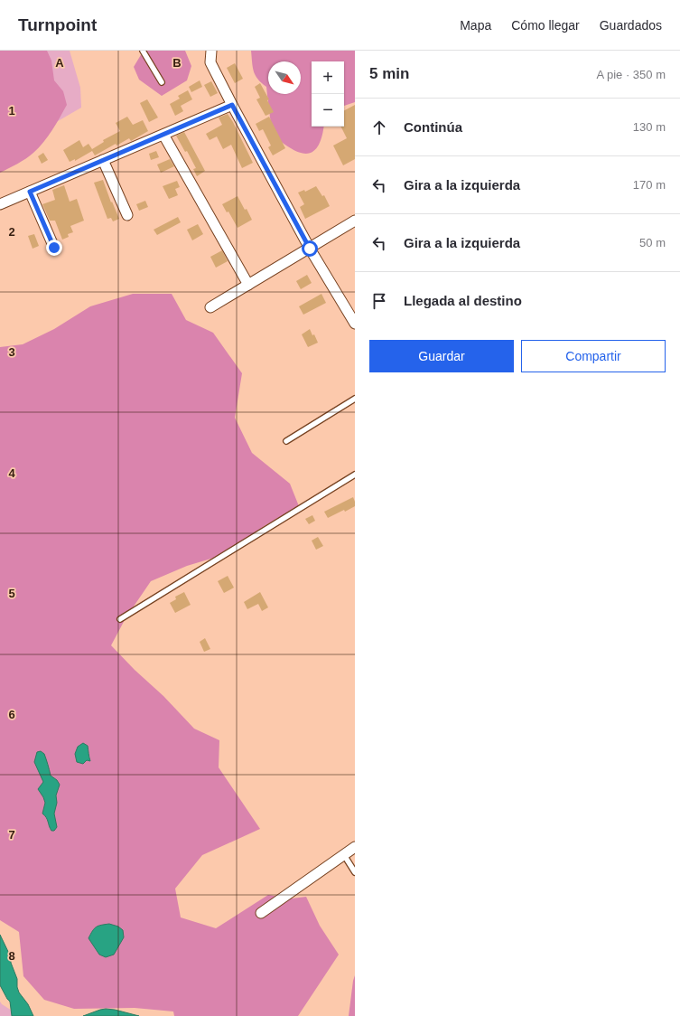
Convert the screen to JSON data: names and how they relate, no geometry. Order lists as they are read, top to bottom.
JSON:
{
  "north": "bottom right",
  "page": {
    "header": "Turnpoint",
    "nav": ["Mapa", "Cómo llegar", "Guardados"],
    "heading": ["5 min", "A pie · 350 m"],
    "map_buttons": ["+", "−"],
    "list": [
      ["Continúa", "130 m"],
      ["Gira a la izquierda", "170 m"],
      ["Gira a la izquierda", "50 m"],
      "Llegada al destino"
    ],
    "buttons": ["Guardar", "Compartir"]
  },
  "grid": {
    "columns": ["A", "B"],
    "rows": [
      "1",
      "2",
      "3",
      "4",
      "5",
      "6",
      "7",
      "8"
    ]
  }
}
